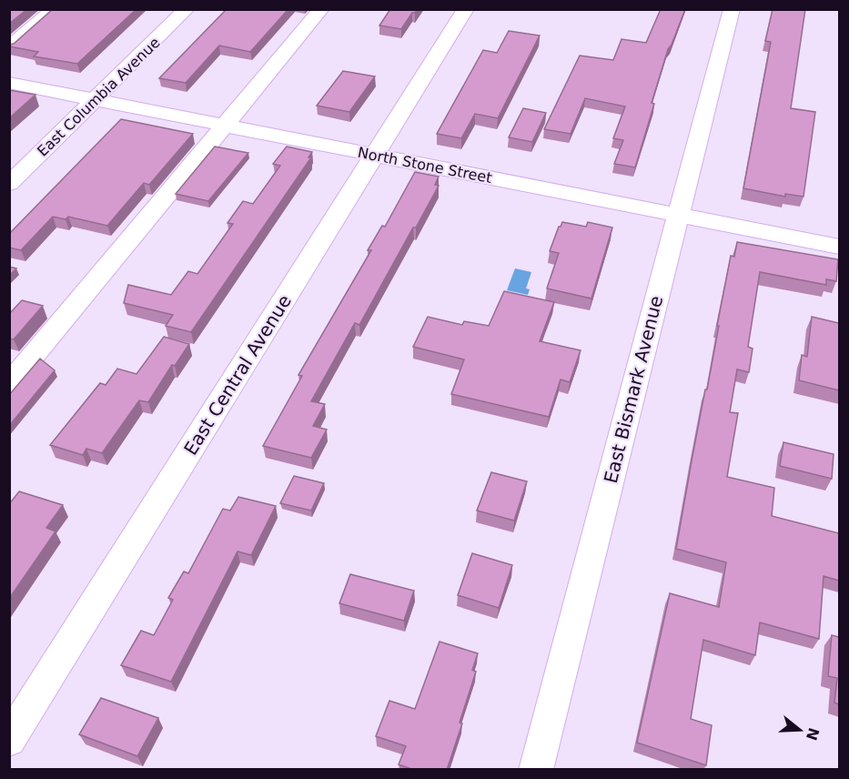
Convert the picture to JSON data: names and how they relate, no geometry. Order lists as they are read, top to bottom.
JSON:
{
  "streets": {
    "street": [
      "East Columbia Avenue",
      "North Stone Street",
      "East Central Avenue",
      "East Bismark Avenue"
    ]
  },
  "crossings": [
    ["East Columbia Avenue", "North Stone Street"],
    ["North Stone Street", "East Central Avenue"],
    ["North Stone Street", "East Bismark Avenue"]
  ],
  "north": "right"
}
